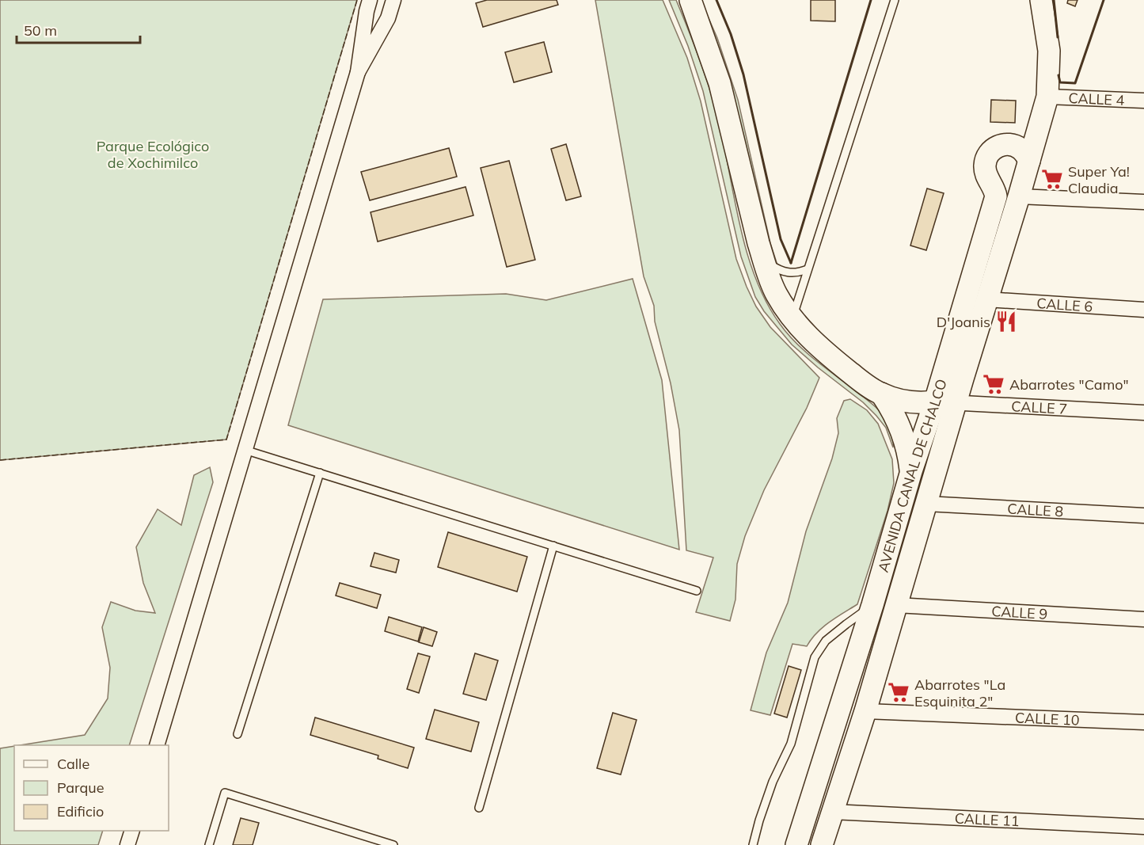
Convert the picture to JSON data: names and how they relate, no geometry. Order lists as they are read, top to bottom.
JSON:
{
  "streets": {
    "main road": ["AVENIDA CANAL DE CHALCO"],
    "street": [
      "CALLE 4",
      "CALLE 6",
      "CALLE 7",
      "CALLE 8",
      "CALLE 9",
      "CALLE 10",
      "CALLE 11"
    ]
  },
  "crossings": [
    ["CALLE 4", "AVENIDA CANAL DE CHALCO"],
    ["CALLE 6", "AVENIDA CANAL DE CHALCO"],
    ["CALLE 7", "AVENIDA CANAL DE CHALCO"],
    ["AVENIDA CANAL DE CHALCO", "CALLE 8"],
    ["AVENIDA CANAL DE CHALCO", "CALLE 9"],
    ["AVENIDA CANAL DE CHALCO", "CALLE 10"],
    ["AVENIDA CANAL DE CHALCO", "CALLE 11"]
  ],
  "parks": ["Parque Ecológico de Xochimilco"],
  "places": {
    "supermarket": ["Super Ya! Claudia", "Abarrotes \"Camo\"", "Abarrotes \"La Esquinita 2\""],
    "restaurant": ["D'Joanis"]
  },
  "legend": ["Calle", "Parque", "Edificio"],
  "scale_bar": "50 m"
}
